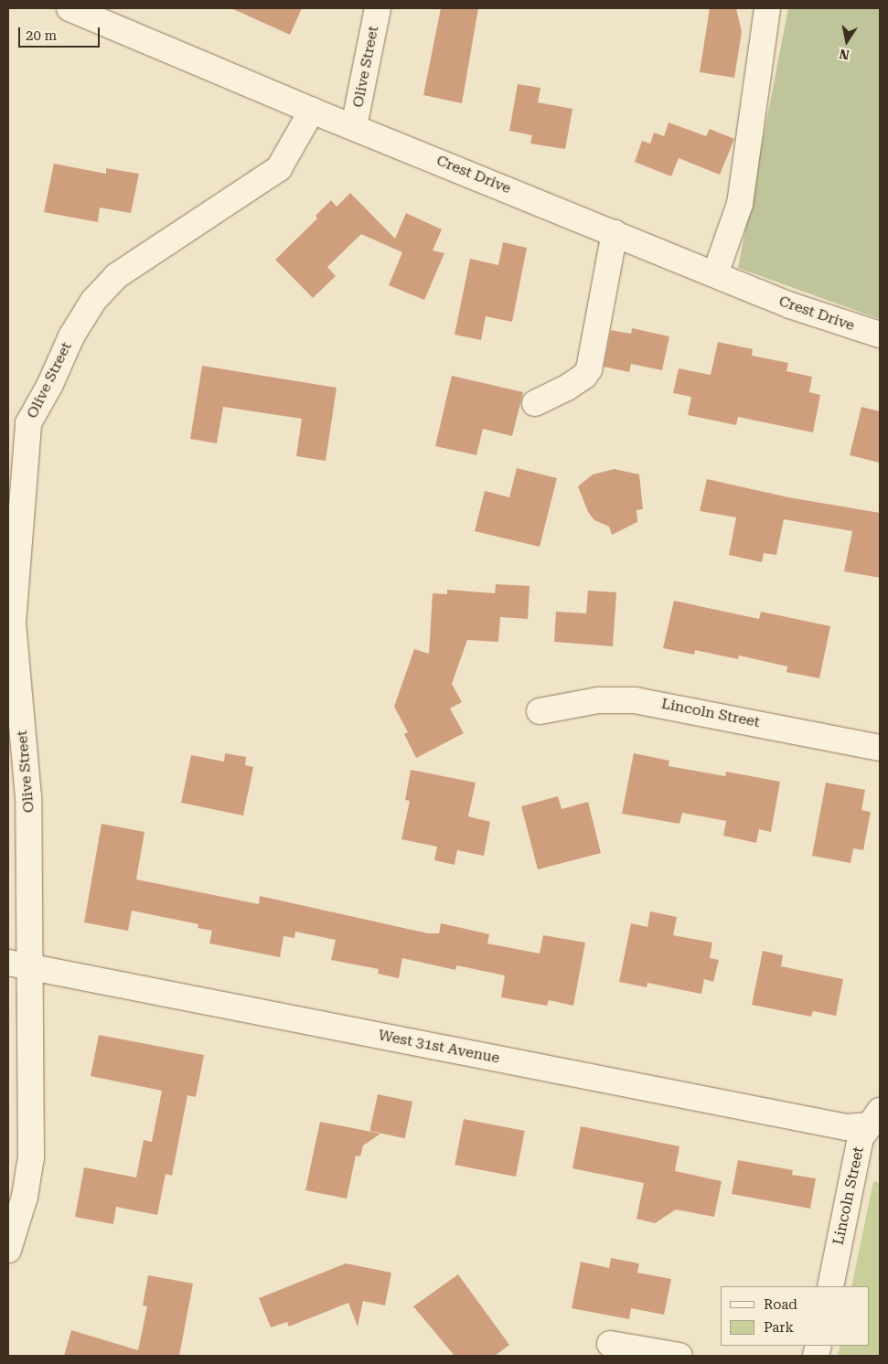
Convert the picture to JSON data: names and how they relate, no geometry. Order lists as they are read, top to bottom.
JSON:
{
  "streets": {
    "street": [
      "Olive Street",
      "Crest Drive",
      "Lincoln Street",
      "West 31st Avenue"
    ]
  },
  "crossings": [
    ["Olive Street", "Crest Drive"],
    ["Olive Street", "West 31st Avenue"],
    ["Lincoln Street", "West 31st Avenue"]
  ],
  "legend": ["Road", "Park"],
  "scale_bar": "20 m",
  "north": "bottom"
}
